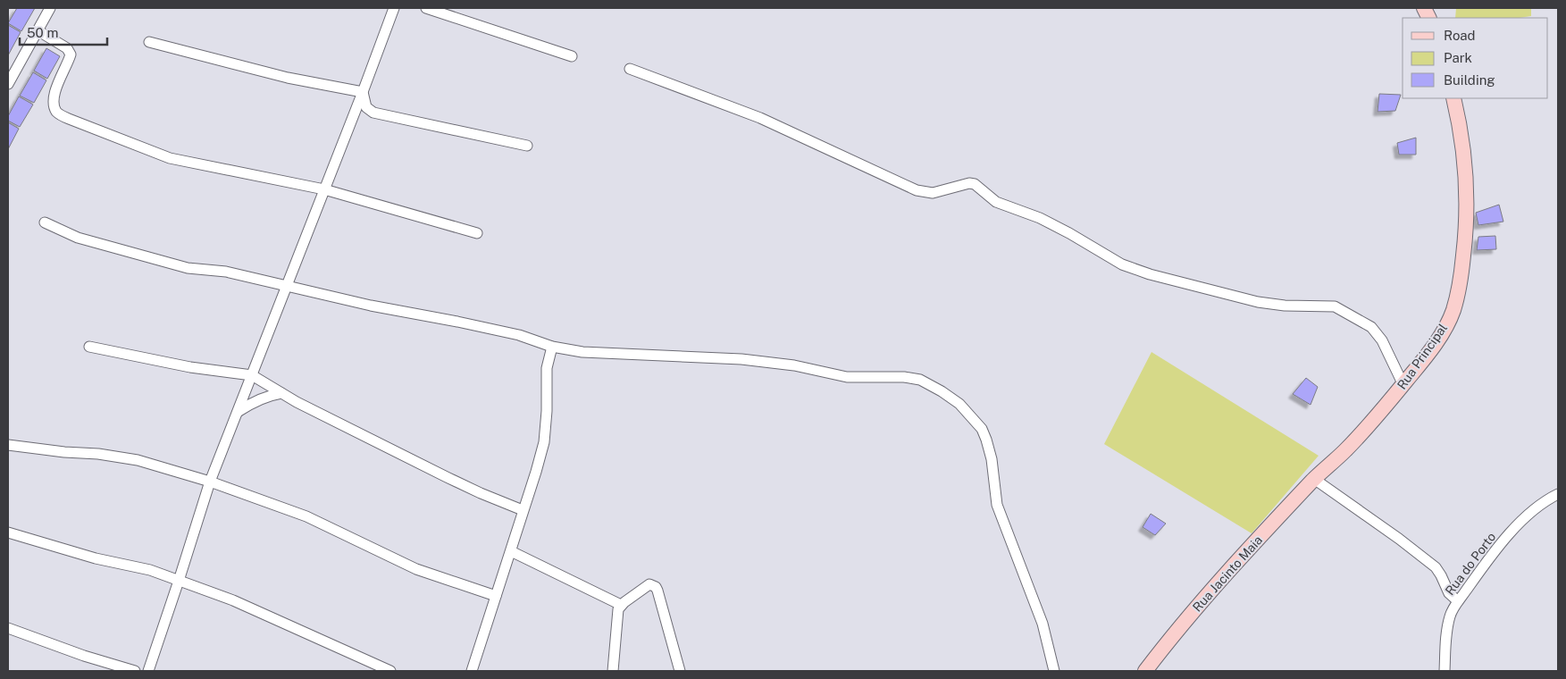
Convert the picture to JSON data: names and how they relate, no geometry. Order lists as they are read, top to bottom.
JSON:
{
  "streets": {
    "street": ["Rua Principal", "Rua do Porto", "Rua Jacinto Maia"]
  },
  "crossings": [
    ["Rua Principal", "Rua Jacinto Maia"]
  ],
  "legend": ["Road", "Park", "Building"],
  "scale_bar": "50 m"
}
